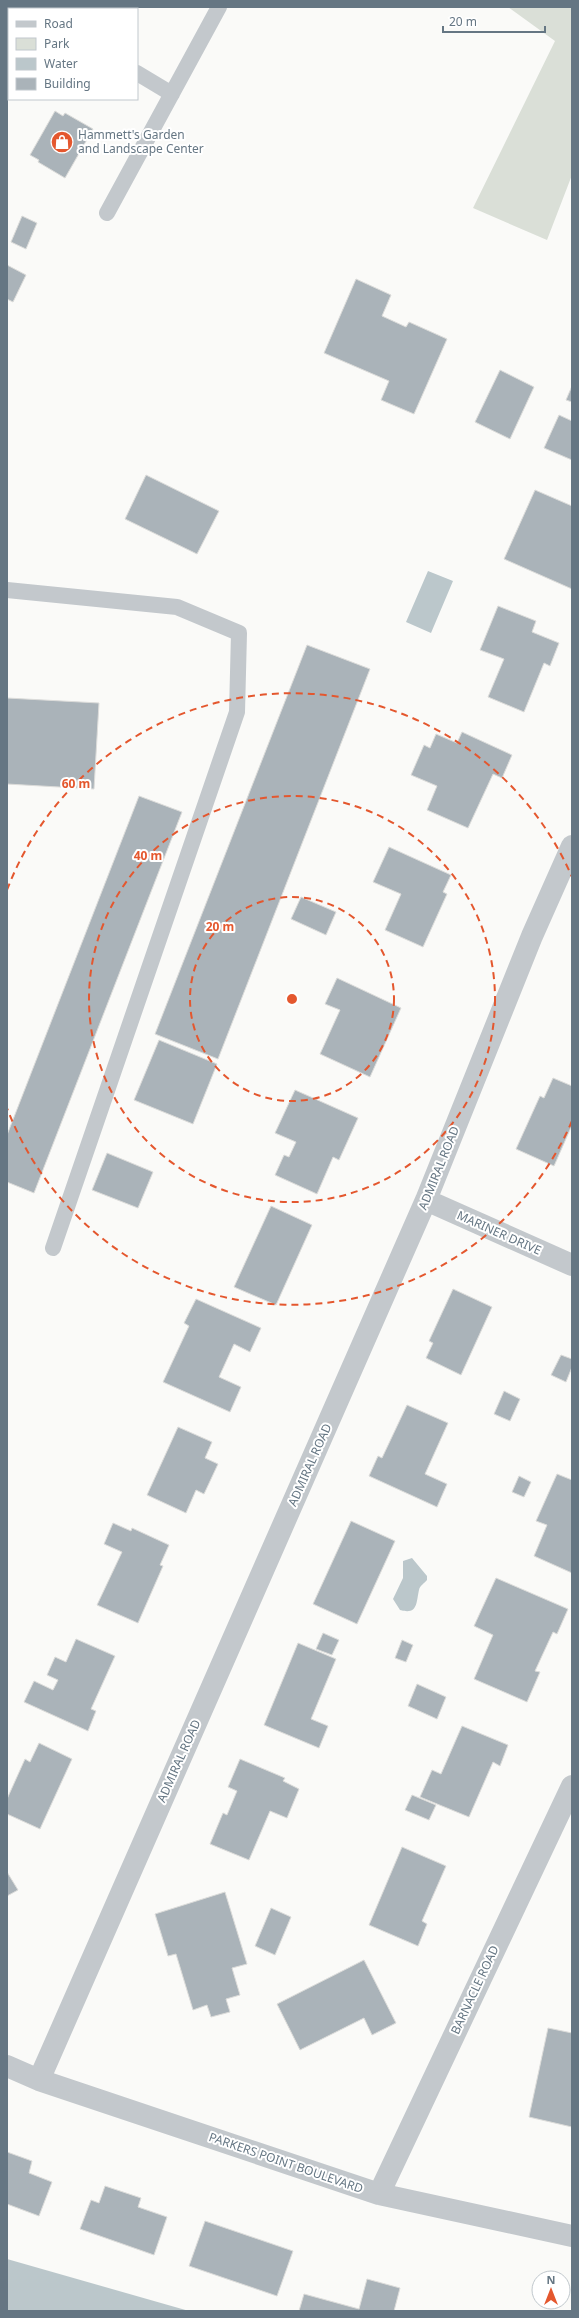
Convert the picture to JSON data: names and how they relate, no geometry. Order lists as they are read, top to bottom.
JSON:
{
  "streets": {
    "street": [
      "ADMIRAL ROAD",
      "MARINER DRIVE",
      "BARNACLE ROAD",
      "PARKERS POINT BOULEVARD"
    ]
  },
  "crossings": [
    ["ADMIRAL ROAD", "MARINER DRIVE"],
    ["ADMIRAL ROAD", "PARKERS POINT BOULEVARD"],
    ["BARNACLE ROAD", "PARKERS POINT BOULEVARD"]
  ],
  "places": {
    "shop": ["Hammett's Garden and Landscape Center"]
  },
  "legend": [
    "Road",
    "Park",
    "Water",
    "Building"
  ],
  "scale_bar": "20 m",
  "north": "top",
  "rings": ["60 m", "40 m", "20 m"]
}
